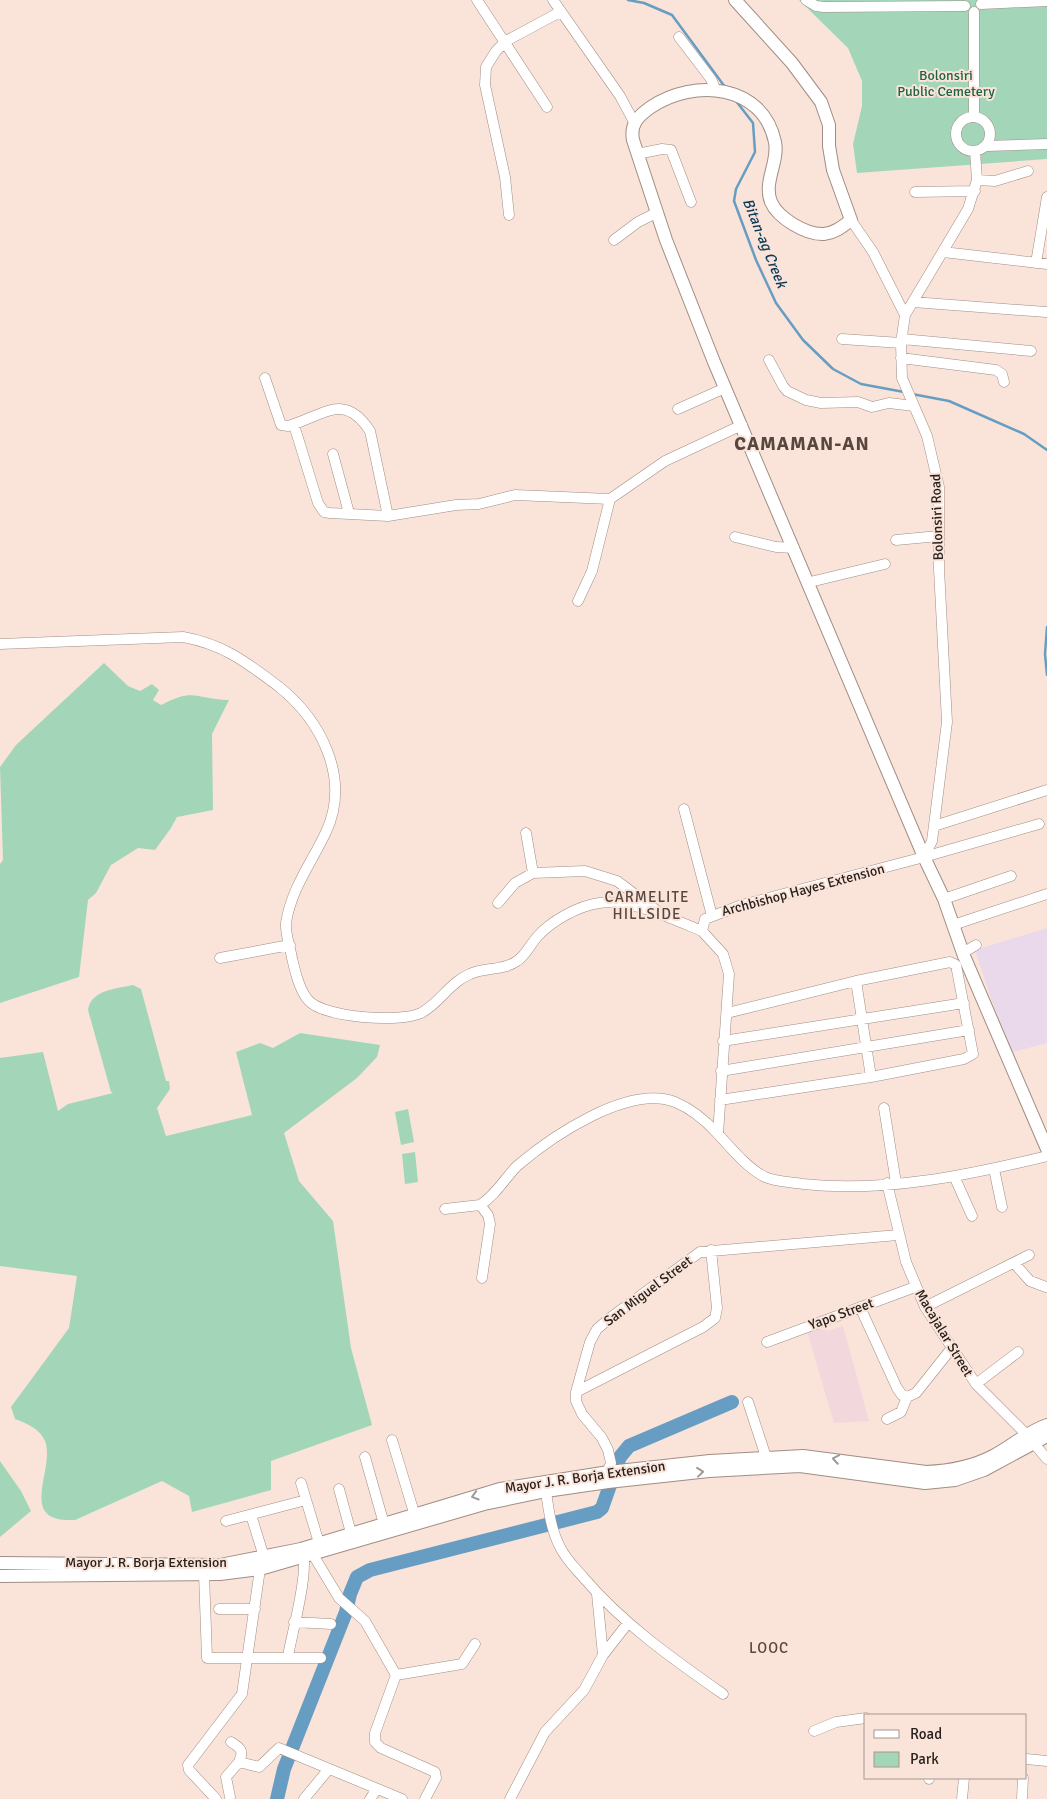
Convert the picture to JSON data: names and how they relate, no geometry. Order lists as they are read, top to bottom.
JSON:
{
  "streets": {
    "main road": ["Mayor J. R. Borja Extension"],
    "street": [
      "Bolonsiri Road",
      "Archbishop Hayes Extension",
      "San Miguel Street",
      "Yapo Street",
      "Macajalar Street"
    ]
  },
  "crossings": [
    ["Bolonsiri Road", "Archbishop Hayes Extension"],
    ["San Miguel Street", "Macajalar Street"],
    ["Yapo Street", "Macajalar Street"],
    ["Macajalar Street", "Mayor J. R. Borja Extension"]
  ],
  "districts": ["CAMAMAN-AN", "CARMELITE HILLSIDE", "LOOC"],
  "water": ["Bitan-ag Creek"],
  "parks": ["Bolonsiri Public Cemetery"],
  "legend": ["Road", "Park"]
}
